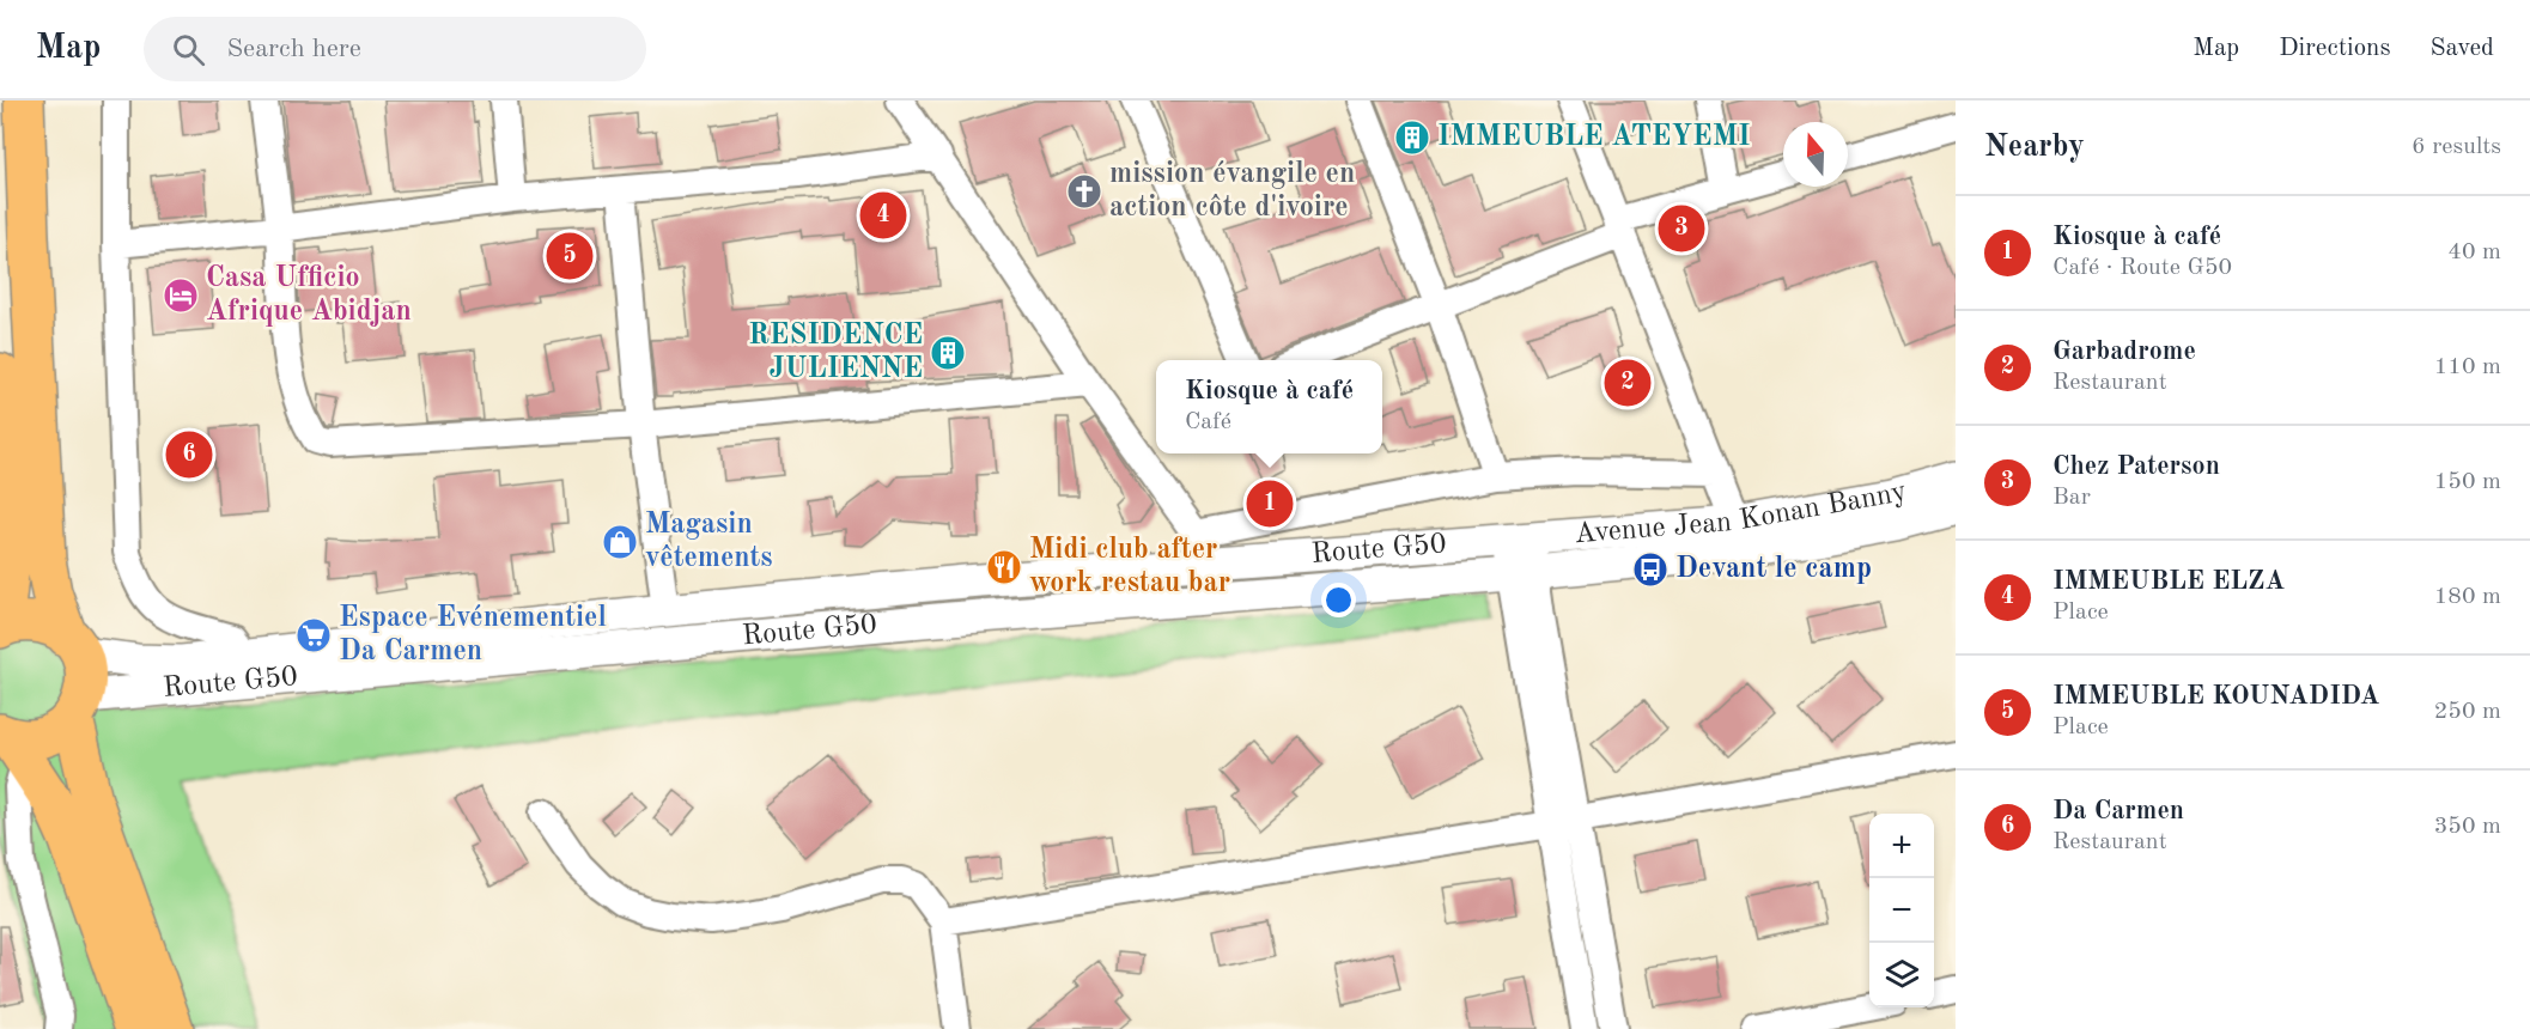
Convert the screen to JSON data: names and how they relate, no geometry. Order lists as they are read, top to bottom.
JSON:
{
  "streets": {
    "street": ["Avenue Jean Konan Banny", "Route G50"]
  },
  "crossings": [
    ["Avenue Jean Konan Banny", "Route G50"]
  ],
  "places": {
    "building": ["IMMEUBLE ATEYEMI", "RESIDENCE JULIENNE"],
    "church": ["mission évangile en action côte d'ivoire"],
    "hotel": ["Casa Ufficio Afrique Abidjan"],
    "shop": ["Magasin vêtements"],
    "restaurant": ["Midi club after work restau bar"],
    "bus stop": ["Devant le camp"],
    "supermarket": ["Espace Evénementiel Da Carmen"]
  },
  "north": "top",
  "page": {
    "header": "Map",
    "search": "Search here",
    "nav": ["Map", "Directions", "Saved"],
    "heading": ["Nearby", "6 results"],
    "pins": [
      "4",
      "3",
      "5",
      "2",
      "6",
      "1"
    ],
    "list": [
      {
        "mark": "1",
        "name": "Kiosque à café",
        "note": "Café · Route G50",
        "value": "40 m"
      },
      {
        "mark": "2",
        "name": "Garbadrome",
        "note": "Restaurant",
        "value": "110 m"
      },
      {
        "mark": "3",
        "name": "Chez Paterson",
        "note": "Bar",
        "value": "150 m"
      },
      {
        "mark": "4",
        "name": "IMMEUBLE ELZA",
        "note": "Place",
        "value": "180 m"
      },
      {
        "mark": "5",
        "name": "IMMEUBLE KOUNADIDA",
        "note": "Place",
        "value": "250 m"
      },
      {
        "mark": "6",
        "name": "Da Carmen",
        "note": "Restaurant",
        "value": "350 m"
      }
    ],
    "popup": ["Kiosque à café", "Café"],
    "map_buttons": ["+", "−"]
  }
}
